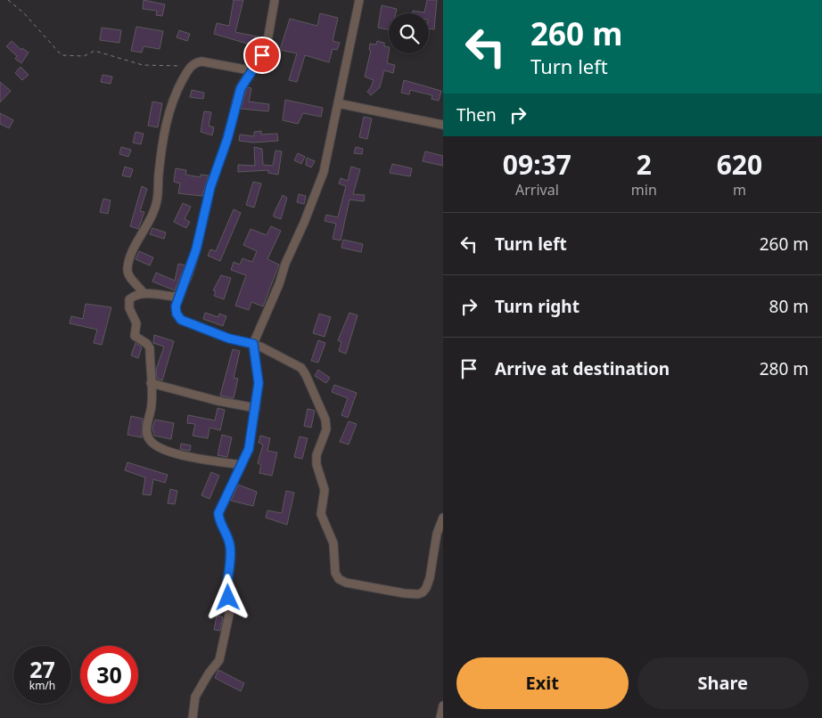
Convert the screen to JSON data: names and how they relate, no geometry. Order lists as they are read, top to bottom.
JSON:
{
  "page": {
    "turn": ["260 m", "Turn left"],
    "then": "Then",
    "eta": [
      "09:37",
      "Arrival",
      "2",
      "min",
      "620",
      "m"
    ],
    "list": [
      {
        "name": "Turn left",
        "value": "260 m"
      },
      {
        "name": "Turn right",
        "value": "80 m"
      },
      {
        "name": "Arrive at destination",
        "value": "280 m"
      }
    ],
    "speed": "27 km/h",
    "limit": "30",
    "buttons": ["Exit", "Share"]
  }
}
